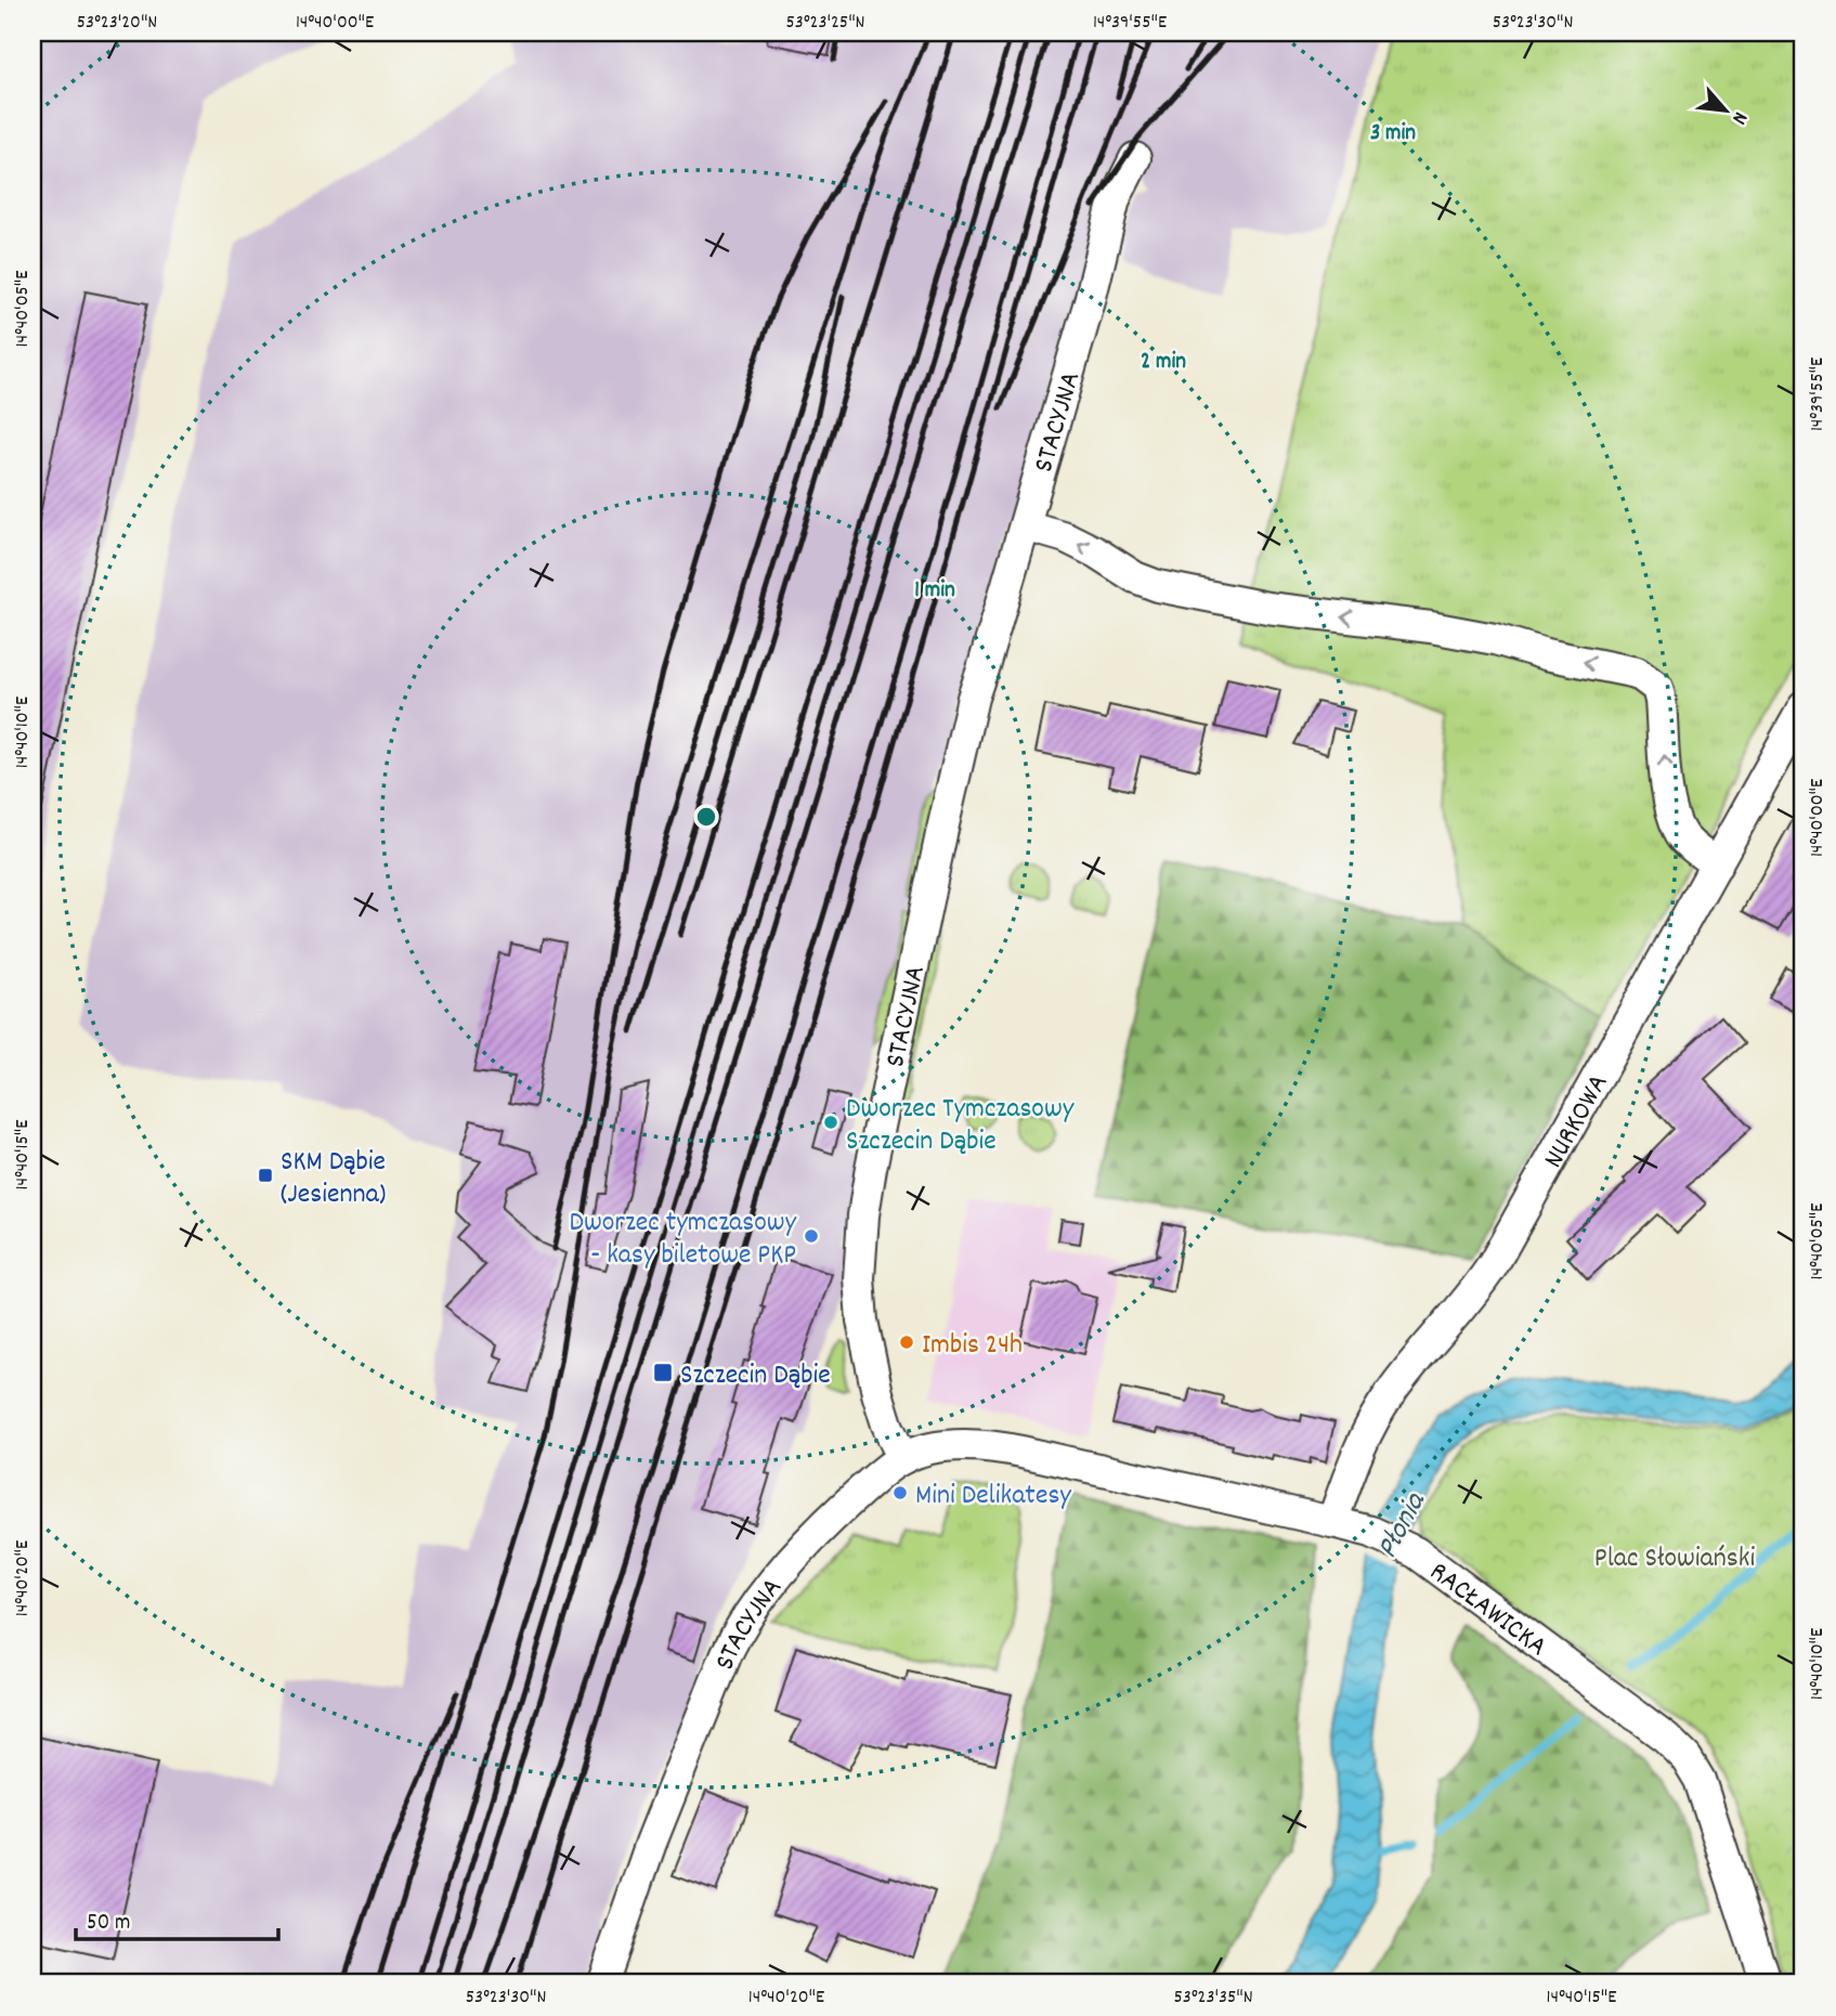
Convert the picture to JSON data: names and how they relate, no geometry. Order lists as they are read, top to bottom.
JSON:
{
  "streets": {
    "street": ["STACYJNA", "NURKOWA", "RACŁAWICKA"]
  },
  "crossings": [
    ["STACYJNA", "RACŁAWICKA"],
    ["NURKOWA", "RACŁAWICKA"]
  ],
  "water": ["Płonia"],
  "parks": ["Plac Słowiański"],
  "places": {
    "other": [
      "Dworzec Tymczasowy Szczecin Dąbie",
      "Dworzec tymczasowy - kasy biletowe PKP",
      "Imbis 24h",
      "Mini Delikatesy"
    ],
    "transit": ["SKM Dąbie (Jesienna)", "Szczecin Dąbie"]
  },
  "scale_bar": "50 m",
  "north": "bottom right",
  "coordinates": [
    "53°23'20\"N",
    "14°40'00\"E",
    "53°23'25\"N",
    "14°39'55\"E",
    "53°23'30\"N",
    "14°40'05\"E",
    "14°40'10\"E",
    "14°40'15\"E",
    "14°40'20\"E",
    "53°23'35\"N"
  ],
  "rings": ["3 min", "2 min", "1 min"]
}
